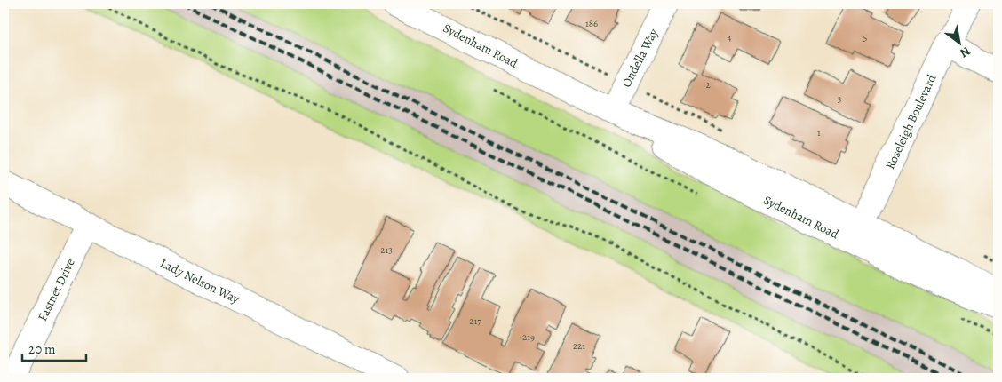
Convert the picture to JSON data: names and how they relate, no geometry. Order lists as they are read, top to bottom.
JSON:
{
  "streets": {
    "street": [
      "Sydenham Road",
      "Ondella Way",
      "Roseleigh Boulevard",
      "Lady Nelson Way",
      "Fastnet Drive"
    ]
  },
  "crossings": [
    ["Sydenham Road", "Ondella Way"],
    ["Sydenham Road", "Roseleigh Boulevard"],
    ["Lady Nelson Way", "Fastnet Drive"]
  ],
  "house_numbers": [
    "186",
    "4",
    "5",
    "2",
    "3",
    "1",
    "213",
    "217",
    "219",
    "221"
  ],
  "scale_bar": "20 m",
  "north": "bottom right"
}
